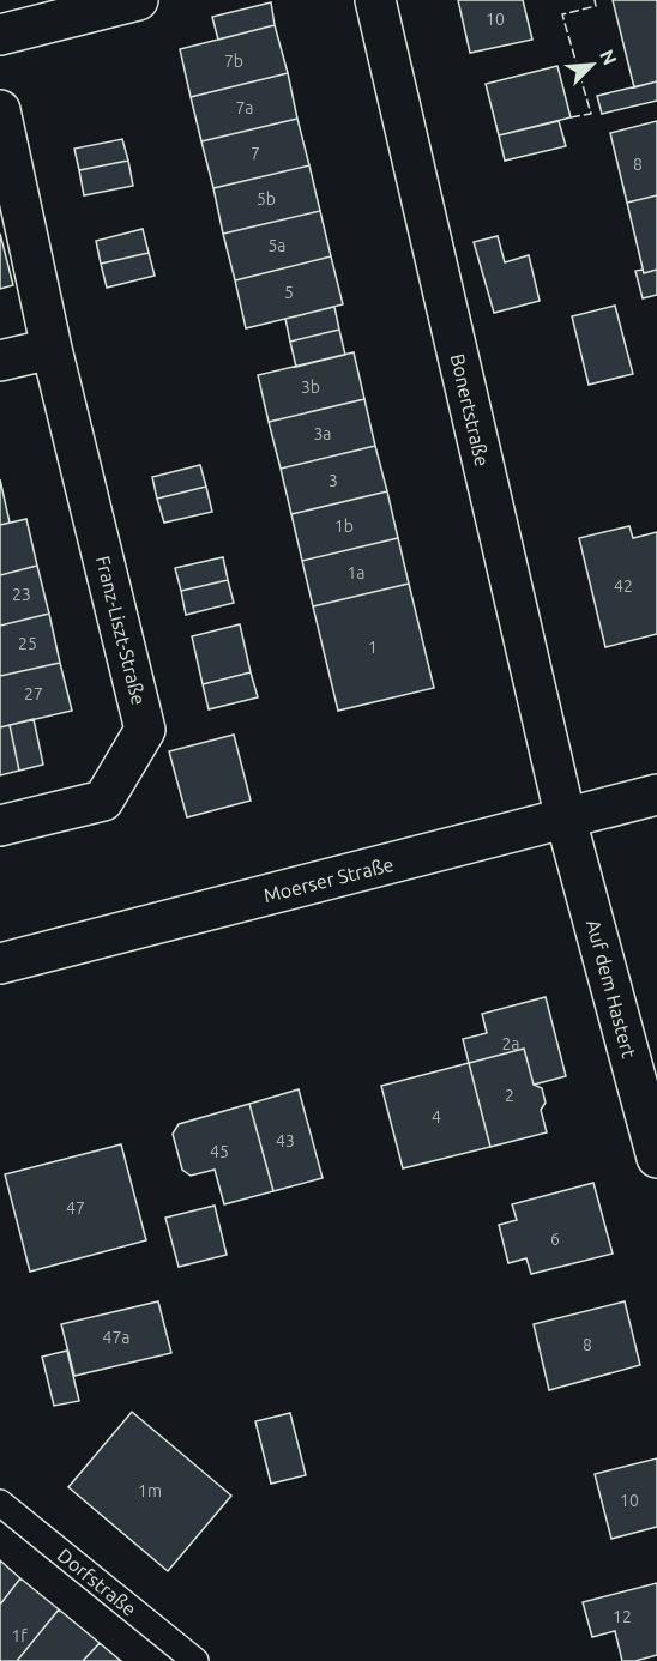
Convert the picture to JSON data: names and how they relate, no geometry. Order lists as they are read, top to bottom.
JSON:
{
  "streets": {
    "street": [
      "Bonertstraße",
      "Franz-Liszt-Straße",
      "Moerser Straße",
      "Auf dem Hastert"
    ],
    "lane": ["Dorfstraße"]
  },
  "crossings": [
    ["Bonertstraße", "Moerser Straße"],
    ["Bonertstraße", "Auf dem Hastert"],
    ["Moerser Straße", "Auf dem Hastert"]
  ],
  "house_numbers": [
    "10",
    "7b",
    "7a",
    "7",
    "8",
    "5b",
    "5a",
    "5",
    "3b",
    "3a",
    "3",
    "1b",
    "1a",
    "42",
    "23",
    "25",
    "1",
    "27",
    "2a",
    "2",
    "4",
    "43",
    "45",
    "47",
    "6",
    "47a",
    "8",
    "1m",
    "10",
    "12",
    "1f"
  ],
  "north": "top right"
}
